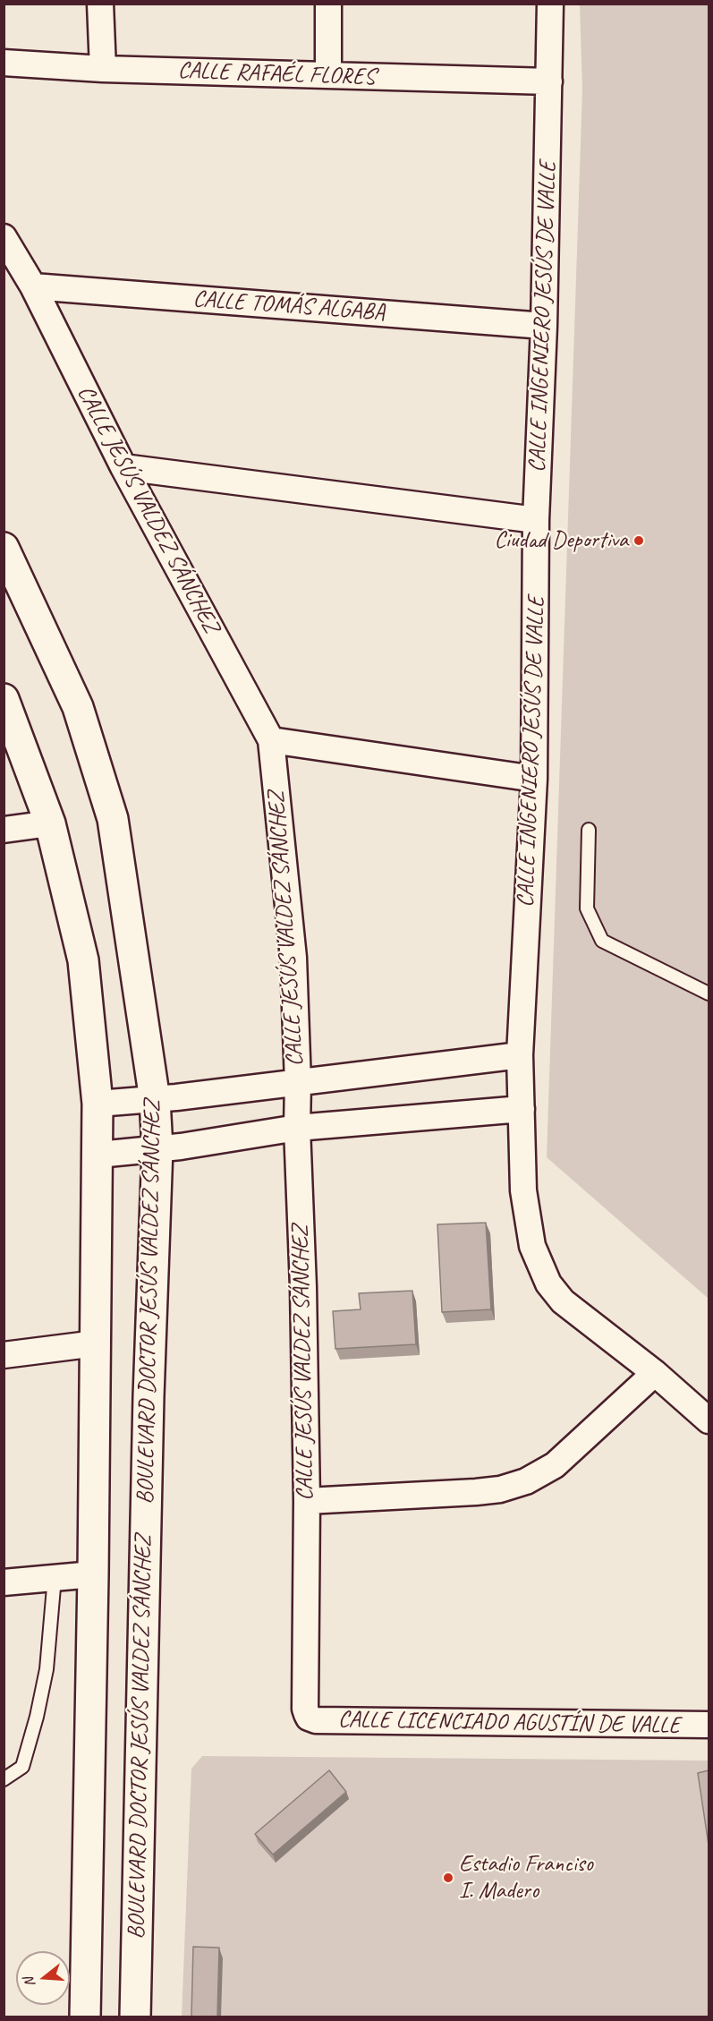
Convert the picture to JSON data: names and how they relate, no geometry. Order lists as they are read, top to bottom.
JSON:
{
  "streets": {
    "main road": ["BOULEVARD DOCTOR JESÚS VALDEZ SÁNCHEZ"],
    "street": [
      "CALLE RAFAÉL FLORES",
      "CALLE TOMÁS ALGABA",
      "CALLE INGENIERO JESÚS DE VALLE",
      "CALLE JESÚS VALDEZ SÁNCHEZ",
      "CALLE LICENCIADO AGUSTÍN DE VALLE"
    ]
  },
  "crossings": [
    ["CALLE RAFAÉL FLORES", "CALLE INGENIERO JESÚS DE VALLE"],
    ["CALLE TOMÁS ALGABA", "CALLE INGENIERO JESÚS DE VALLE"],
    ["CALLE TOMÁS ALGABA", "CALLE JESÚS VALDEZ SÁNCHEZ"],
    ["CALLE JESÚS VALDEZ SÁNCHEZ", "CALLE LICENCIADO AGUSTÍN DE VALLE"]
  ],
  "places": ["Ciudad Deportiva", "Estadio Franciso I. Madero"],
  "north": "left"
}
